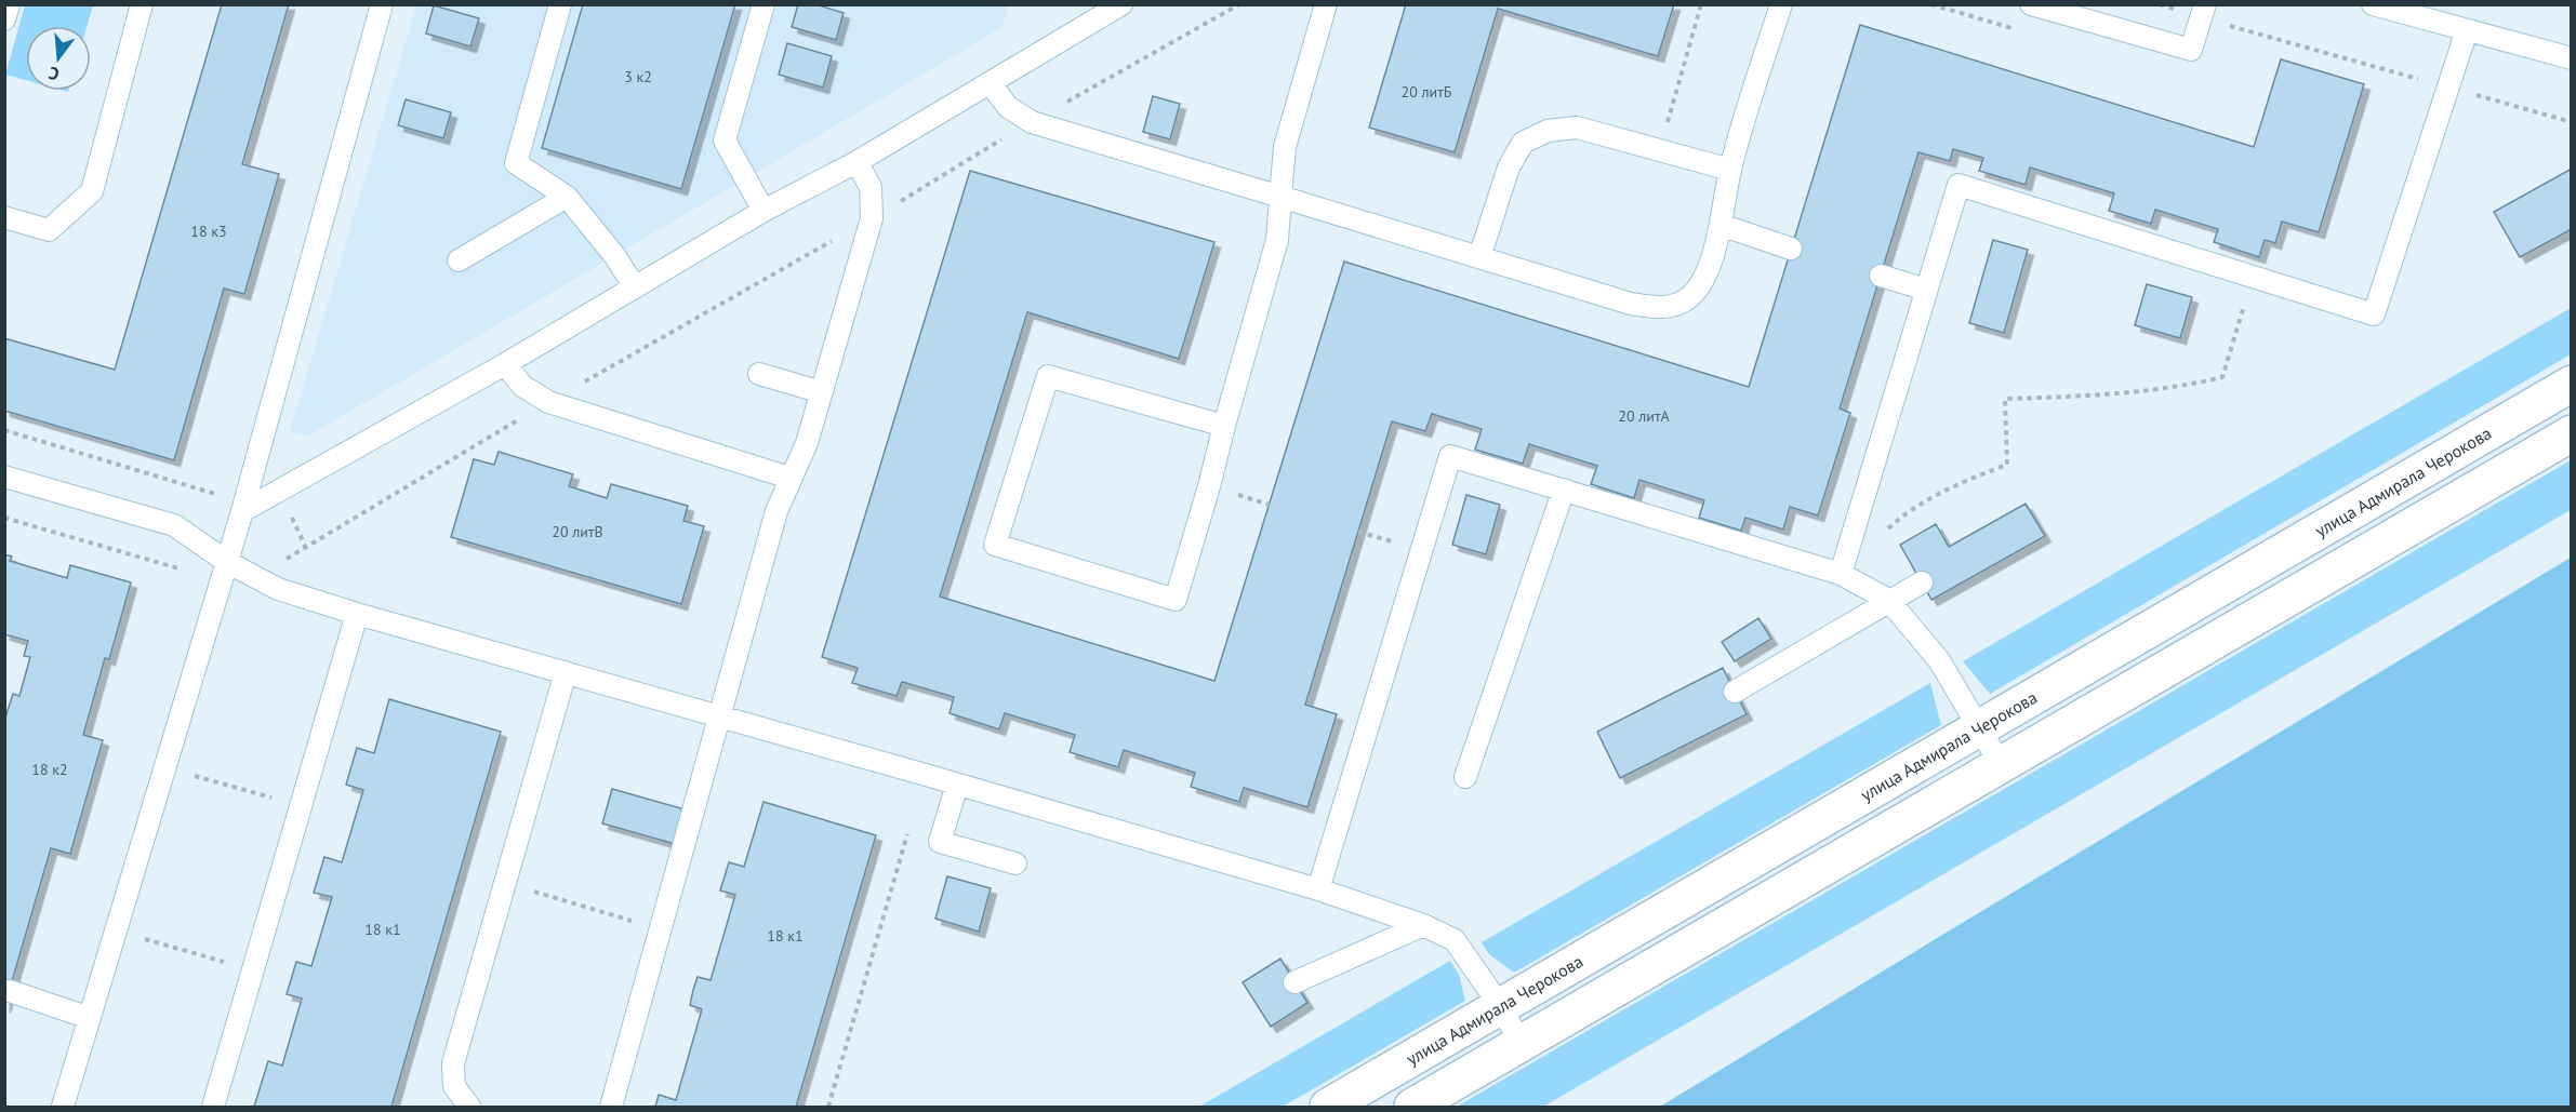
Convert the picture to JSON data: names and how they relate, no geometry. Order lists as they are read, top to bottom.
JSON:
{
  "streets": {
    "street": ["улица Адмирала Черокова"]
  },
  "house_numbers": [
    "3 к2",
    "20 литБ",
    "18 к3",
    "20 литА",
    "20 литВ",
    "18 к2",
    "18 к1",
    "18 к1"
  ],
  "north": "bottom"
}
